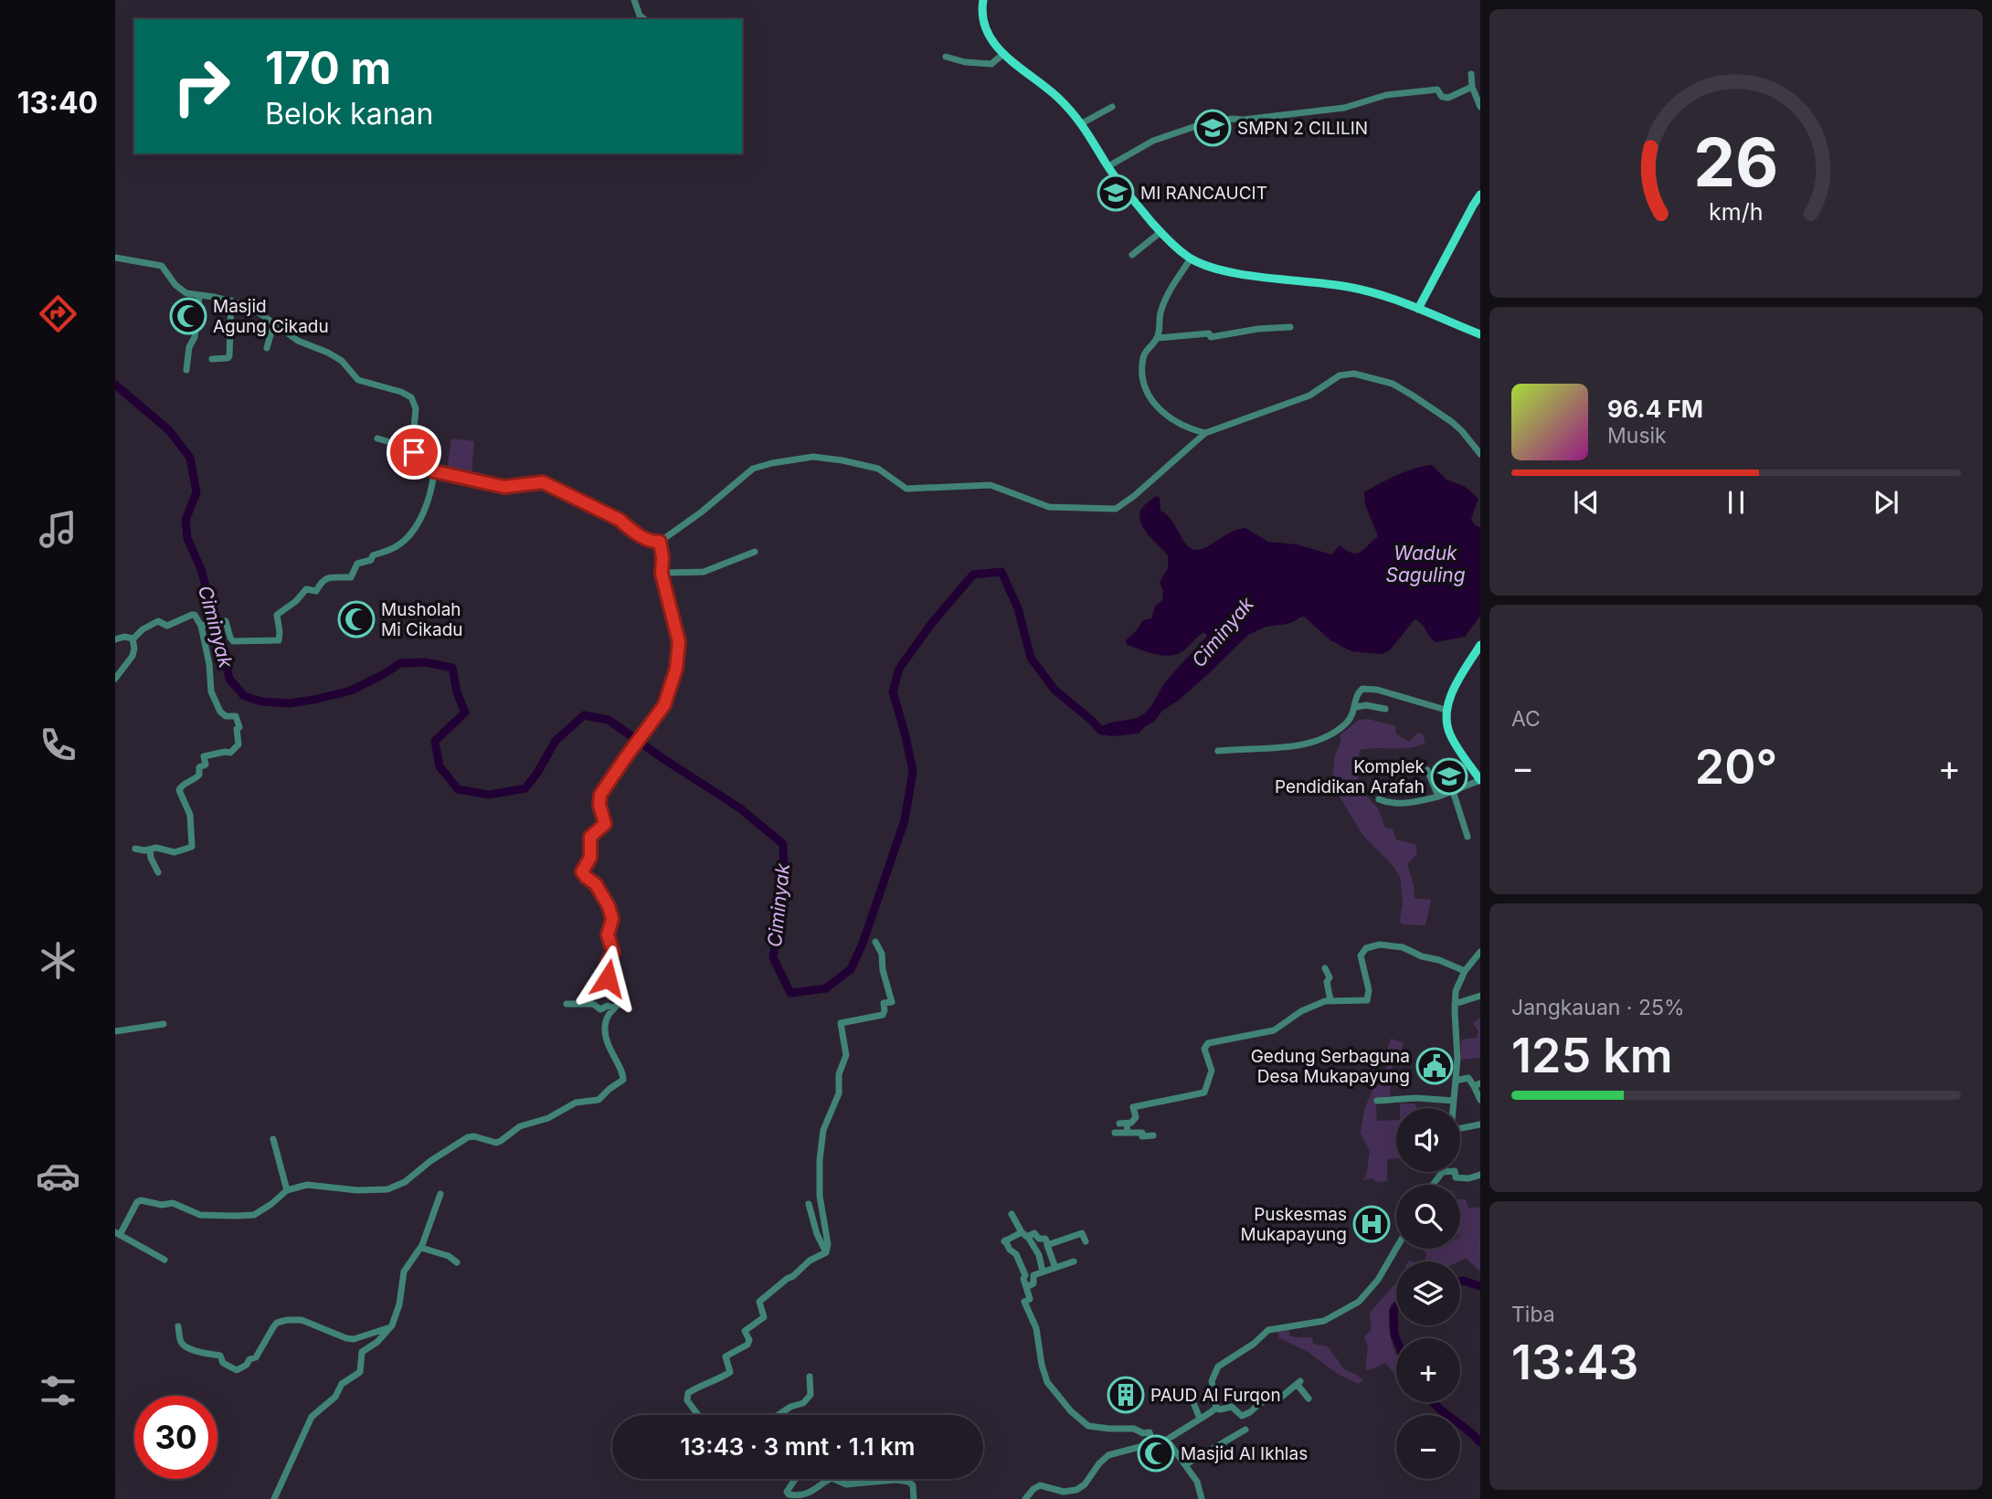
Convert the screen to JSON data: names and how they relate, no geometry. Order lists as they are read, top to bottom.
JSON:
{
  "water": ["Waduk Saguling", "Ciminyak"],
  "places": {
    "school or university": ["SMPN 2 CILILIN", "MI RANCAUCIT", "Komplek Pendidikan Arafah"],
    "mosque": ["Masjid Agung Cikadu", "Musholah Mi Cikadu", "Masjid Al Ikhlas"],
    "public building": ["Gedung Serbaguna Desa Mukapayung"],
    "hospital": ["Puskesmas Mukapayung"],
    "building": ["PAUD Al Furqon"]
  },
  "page": {
    "tabs": "13:40",
    "turn": ["170 m", "Belok kanan"],
    "song": ["96.4 FM", "Musik"],
    "tile": [
      "AC",
      ["Jangkauan · 25%", "125 km"],
      ["Tiba", "13:43"]
    ],
    "heat": ["−", "20°", "+"],
    "map_buttons": ["+", "−"],
    "limit": "30",
    "trip": "13:43 · 3 mnt · 1.1 km",
    "gauge": ["26", "km/h"]
  }
}
